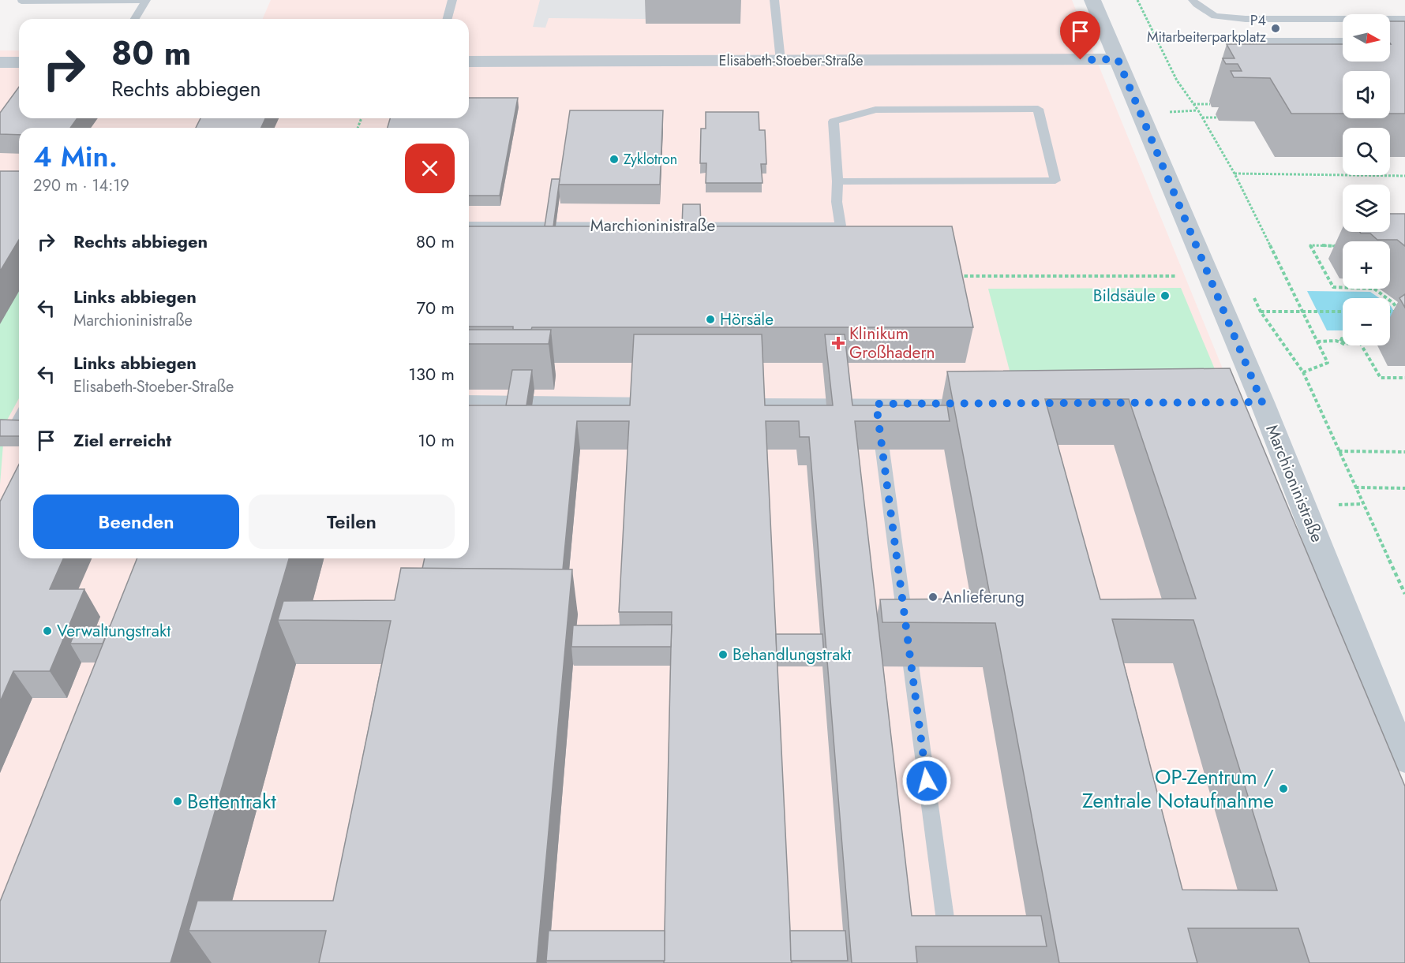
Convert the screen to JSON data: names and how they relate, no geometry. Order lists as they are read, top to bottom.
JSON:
{
  "streets": {
    "street": ["Elisabeth-Stoeber-Straße", "Marchioninistraße"]
  },
  "crossings": [
    ["Elisabeth-Stoeber-Straße", "Marchioninistraße"]
  ],
  "places": {
    "other": [
      "P4 Mitarbeiterparkplatz",
      "Zyklotron",
      "Bildsäule",
      "Hörsäle",
      "Anlieferung",
      "Verwaltungstrakt",
      "Behandlungstrakt",
      "OP-Zentrum / Zentrale Notaufnahme",
      "Bettentrakt"
    ],
    "health": ["Klinikum Großhadern"]
  },
  "north": "right",
  "page": {
    "map_buttons": ["+", "−"],
    "turn": ["80 m", "Rechts abbiegen"],
    "heading": ["4 Min.", "290 m · 14:19"],
    "list": [
      {
        "name": "Rechts abbiegen",
        "value": "80 m"
      },
      {
        "name": "Links abbiegen",
        "note": "Marchioninistraße",
        "value": "70 m"
      },
      {
        "name": "Links abbiegen",
        "note": "Elisabeth-Stoeber-Straße",
        "value": "130 m"
      },
      {
        "name": "Ziel erreicht",
        "value": "10 m"
      }
    ],
    "buttons": ["Beenden", "Teilen"]
  }
}
